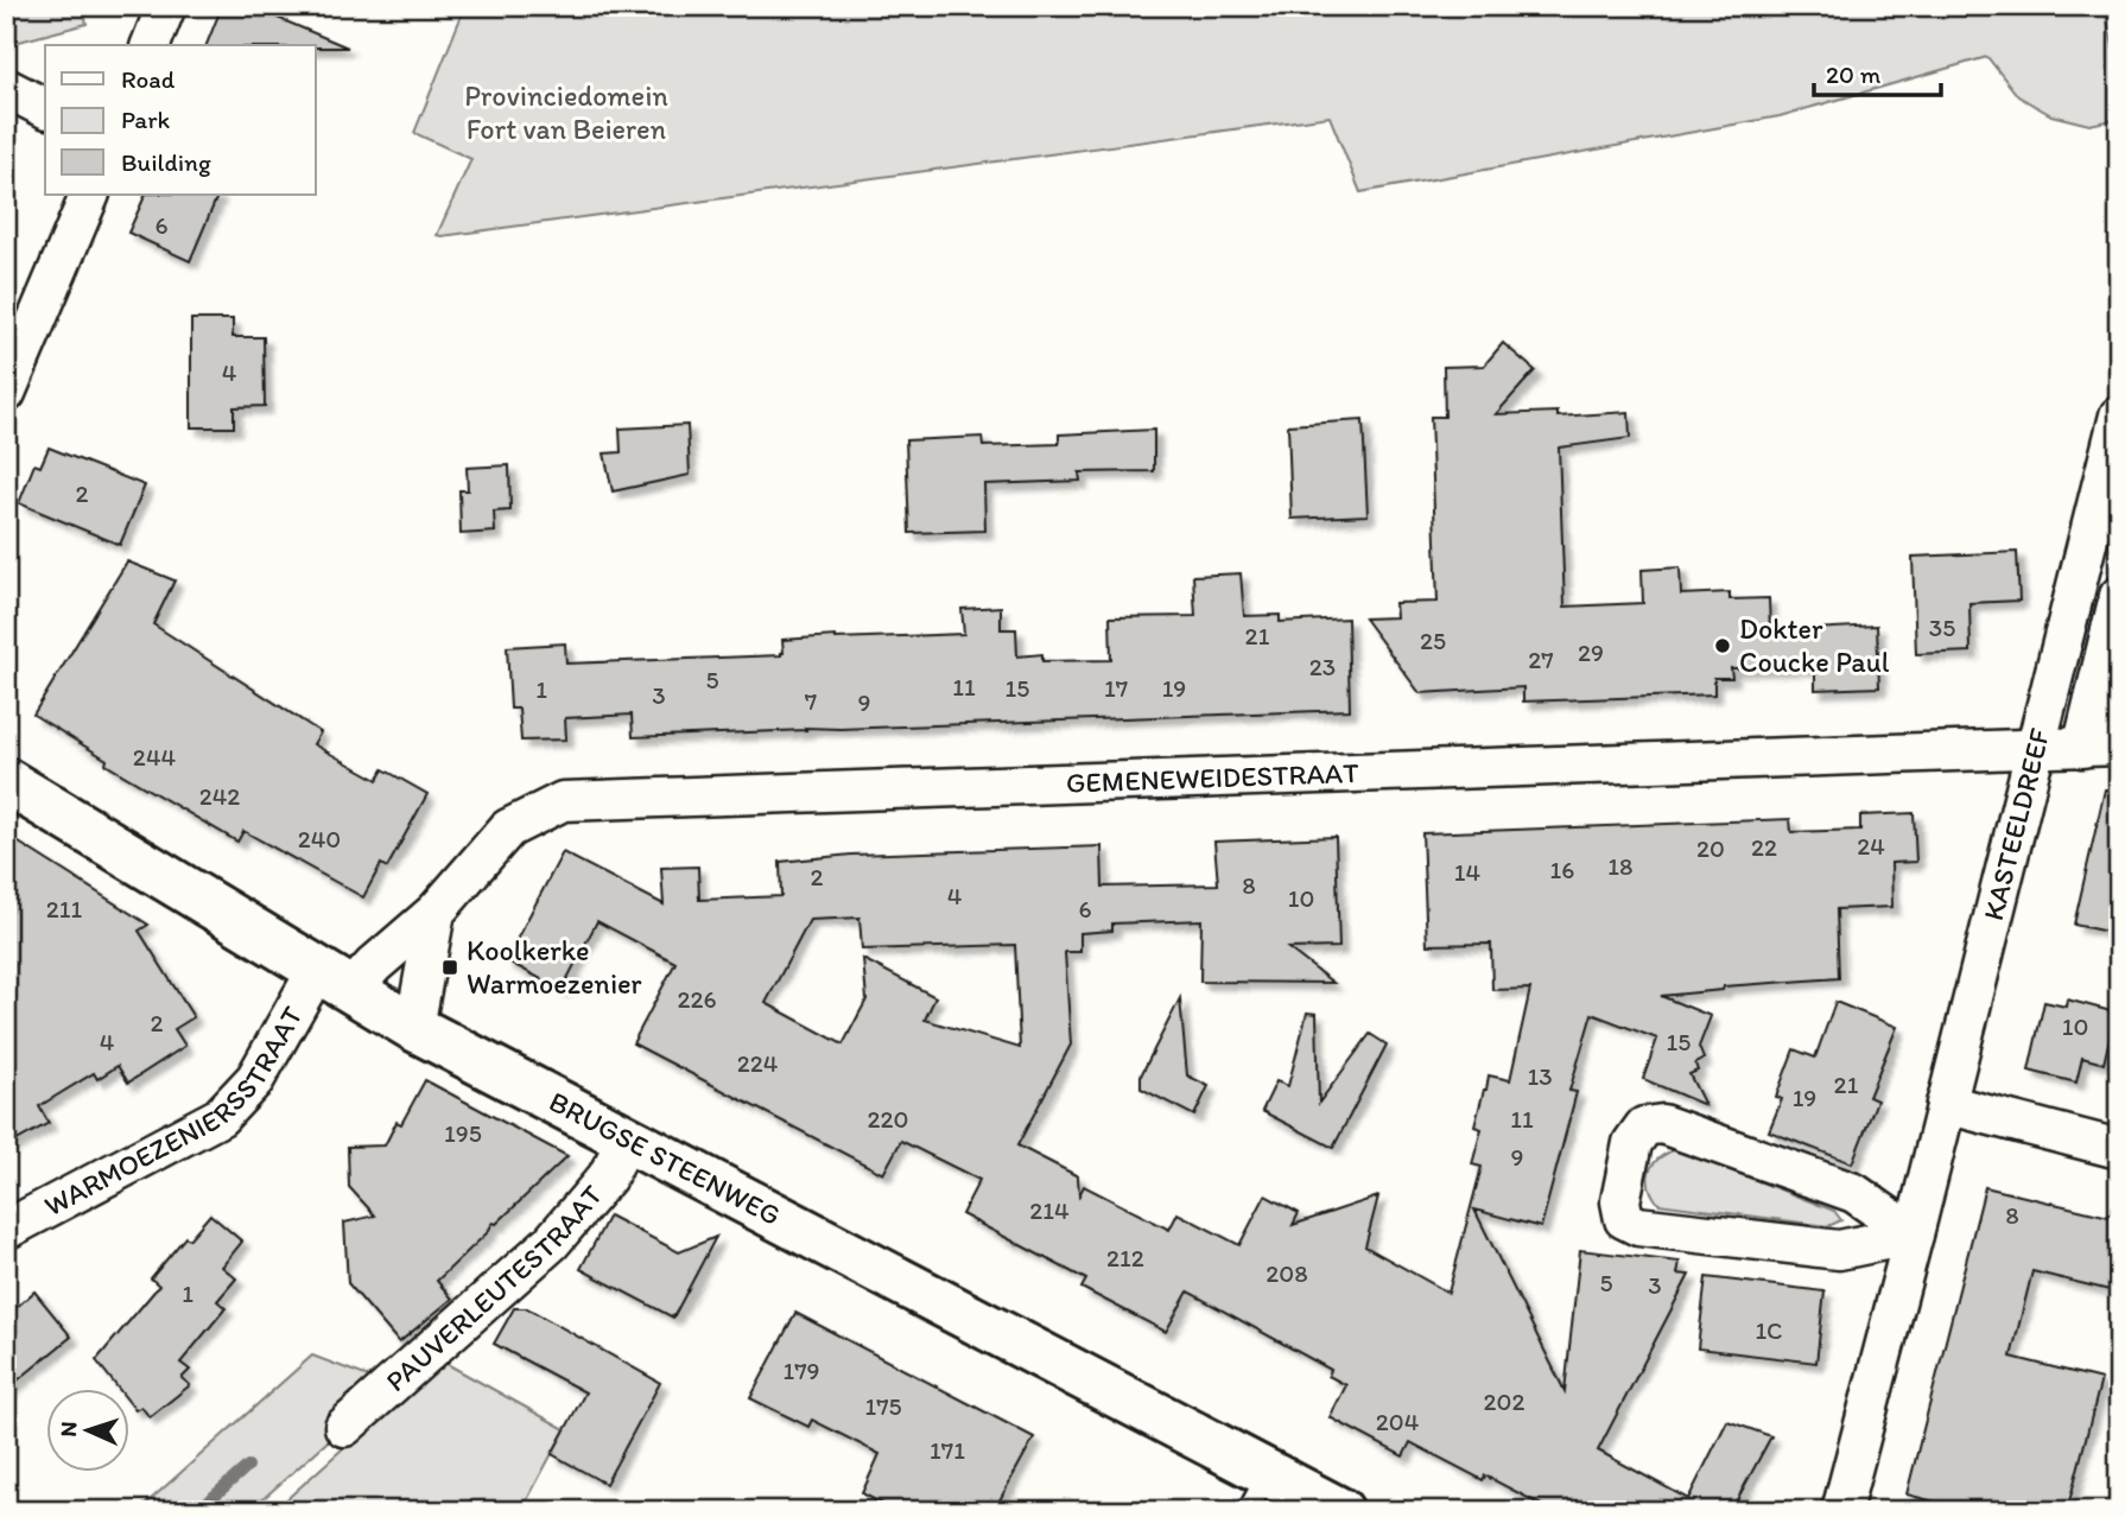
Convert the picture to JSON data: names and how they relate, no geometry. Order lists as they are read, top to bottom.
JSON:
{
  "streets": {
    "main road": ["BRUGSE STEENWEG"],
    "street": [
      "GEMENEWEIDESTRAAT",
      "KASTEELDREEF",
      "WARMOEZENIERSSTRAAT",
      "PAUVERLEUTESTRAAT"
    ]
  },
  "crossings": [
    ["GEMENEWEIDESTRAAT", "KASTEELDREEF"],
    ["GEMENEWEIDESTRAAT", "WARMOEZENIERSSTRAAT"],
    ["GEMENEWEIDESTRAAT", "BRUGSE STEENWEG"],
    ["WARMOEZENIERSSTRAAT", "BRUGSE STEENWEG"],
    ["BRUGSE STEENWEG", "PAUVERLEUTESTRAAT"]
  ],
  "parks": ["Provinciedomein Fort van Beieren"],
  "places": {
    "other": ["Dokter Coucke Paul"],
    "transit": ["Koolkerke Warmoezenier"]
  },
  "house_numbers": [
    "6",
    "4",
    "2",
    "35",
    "21",
    "25",
    "29",
    "27",
    "23",
    "5",
    "11",
    "15",
    "17",
    "19",
    "1",
    "3",
    "7",
    "9",
    "244",
    "242",
    "240",
    "24",
    "22",
    "20",
    "18",
    "16",
    "14",
    "2",
    "8",
    "4",
    "10",
    "211",
    "6",
    "226",
    "2",
    "10",
    "4",
    "15",
    "224",
    "13",
    "21",
    "19",
    "220",
    "11",
    "195",
    "9",
    "214",
    "8",
    "212",
    "208",
    "5",
    "3",
    "1",
    "1C",
    "179",
    "202",
    "175",
    "204",
    "171"
  ],
  "legend": ["Road", "Park", "Building"],
  "scale_bar": "20 m",
  "north": "left"
}
